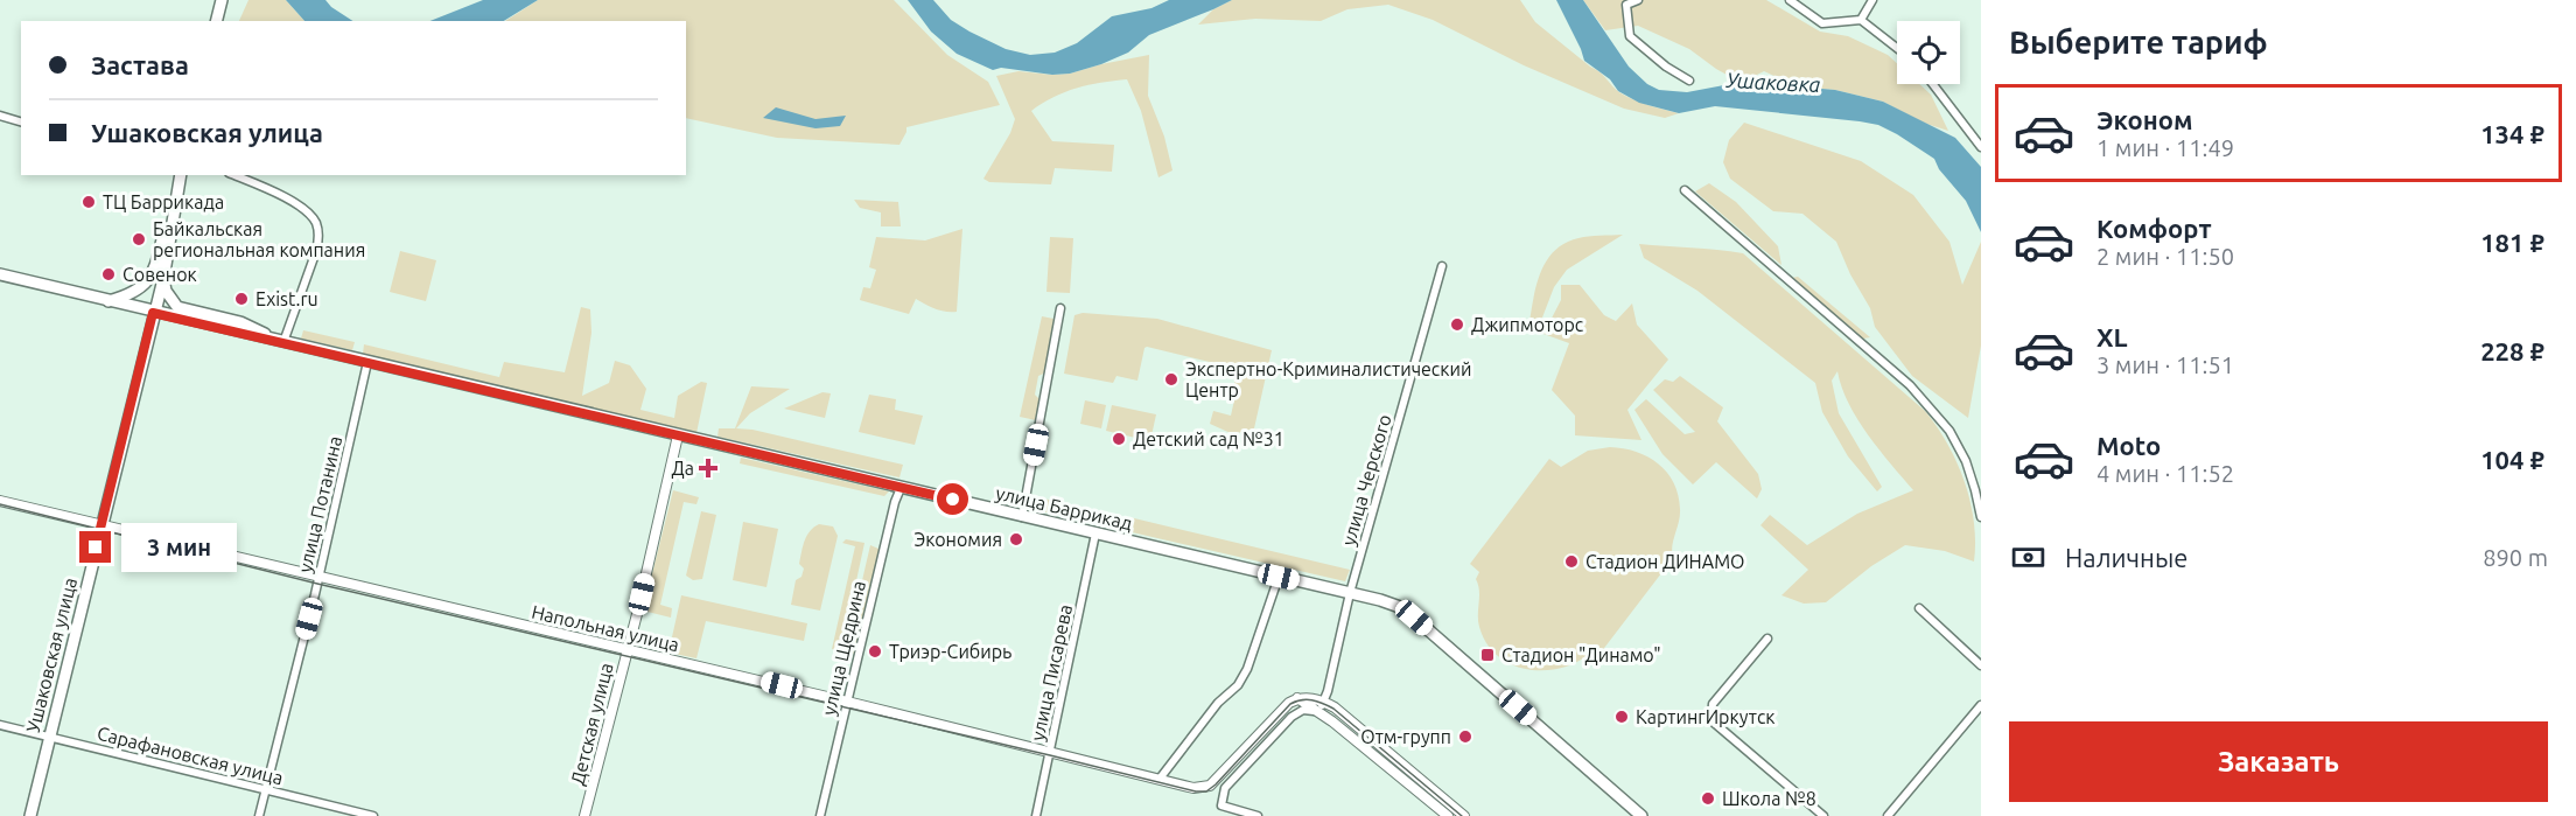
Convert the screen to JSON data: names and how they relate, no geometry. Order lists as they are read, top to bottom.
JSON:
{
  "streets": {
    "main road": ["улица Баррикад", "Ушаковская улица"],
    "street": [
      "улица Черского",
      "улица Потанина",
      "Напольная улица",
      "улица Щедрина",
      "улица Писарева",
      "Детская улица",
      "Сарафановская улица"
    ]
  },
  "crossings": [
    ["улица Черского", "улица Баррикад"],
    ["улица Потанина", "улица Баррикад"],
    ["улица Потанина", "Напольная улица"],
    ["улица Потанина", "Сарафановская улица"],
    ["улица Баррикад", "улица Щедрина"],
    ["улица Баррикад", "Ушаковская улица"],
    ["улица Баррикад", "улица Писарева"],
    ["улица Баррикад", "Детская улица"],
    ["Напольная улица", "улица Щедрина"],
    ["Напольная улица", "Ушаковская улица"],
    ["Напольная улица", "улица Писарева"],
    ["Напольная улица", "Детская улица"],
    ["Ушаковская улица", "Сарафановская улица"]
  ],
  "water": ["Ушаковка"],
  "places": {
    "other": [
      "ТЦ Баррикада",
      "Байкальская региональная компания",
      "Совенок",
      "Exist.ru",
      "Джипмоторс",
      "Экспертно-Криминалистический Центр",
      "Детский сад №31",
      "Экономия",
      "Стадион ДИНАМО",
      "Триэр-Сибирь",
      "КартингИркутск",
      "Отм-групп",
      "Школа №8"
    ],
    "health": ["Да"],
    "transit": ["Стадион \"Динамо\""]
  },
  "page": {
    "heading": "Выберите тариф",
    "banner": ["Застава", "Ушаковская улица"],
    "list": [
      {
        "name": "Эконом",
        "note": "1 мин · 11:49",
        "value": "134 ₽"
      },
      {
        "name": "Комфорт",
        "note": "2 мин · 11:50",
        "value": "181 ₽"
      },
      {
        "name": "XL",
        "note": "3 мин · 11:51",
        "value": "228 ₽"
      },
      {
        "name": "Moto",
        "note": "4 мин · 11:52",
        "value": "104 ₽"
      }
    ],
    "pay": ["Наличные", "890 m"],
    "bubble": "3 мин",
    "buttons": "Заказать"
  }
}
